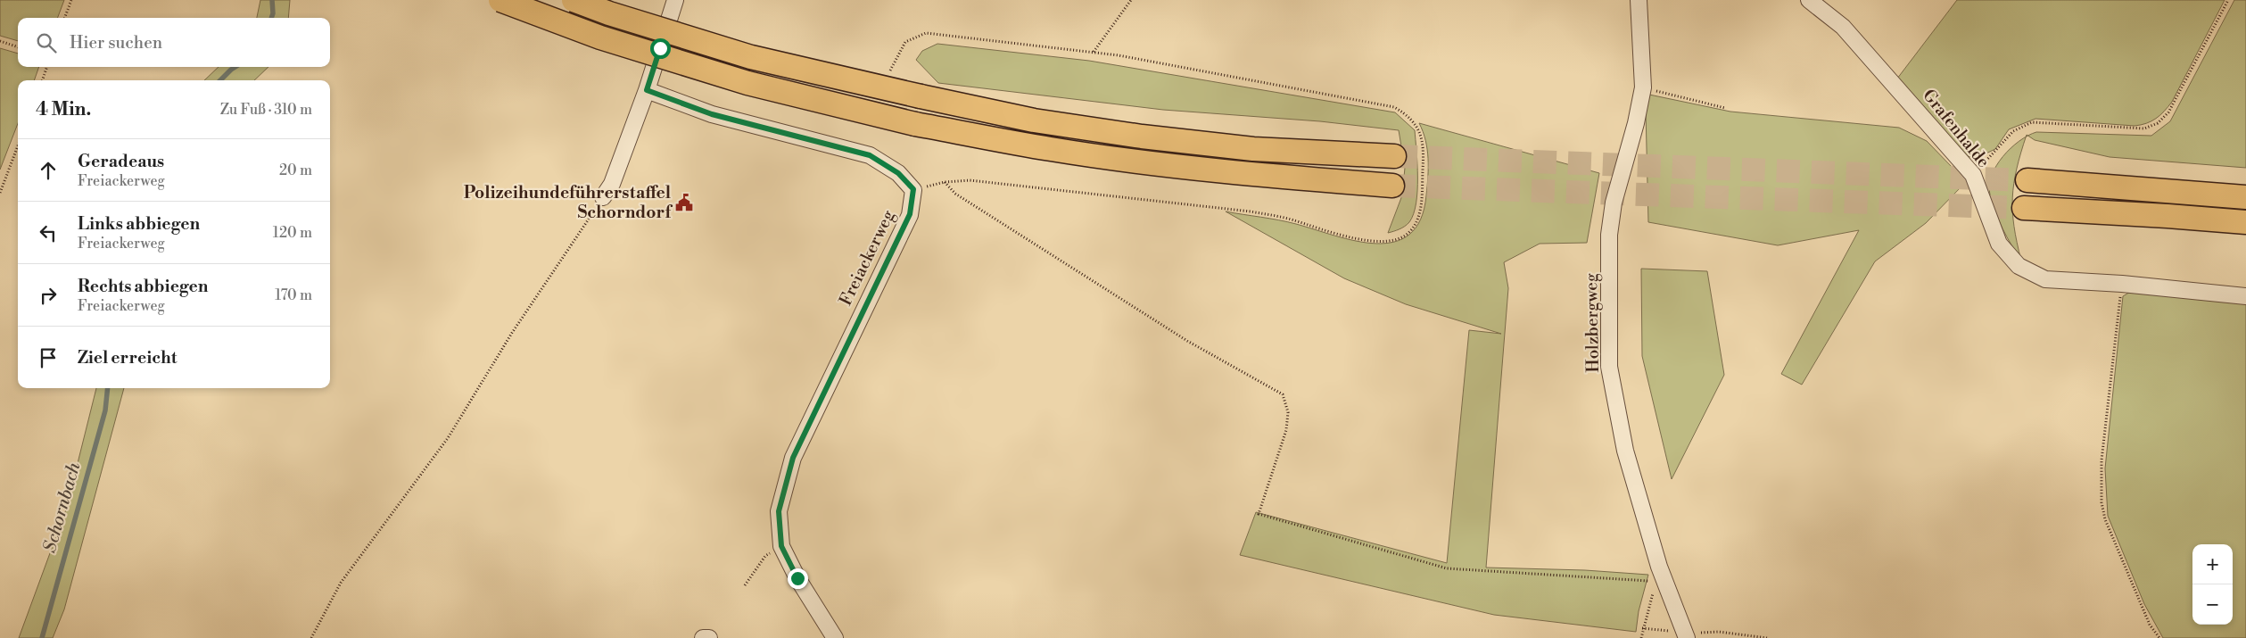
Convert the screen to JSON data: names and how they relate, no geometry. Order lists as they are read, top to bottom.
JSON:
{
  "streets": {
    "street": ["Grafenhalde", "Freiackerweg", "Holzbergweg"]
  },
  "water": ["Schornbach"],
  "places": {
    "public building": ["Polizeihundeführerstaffel Schorndorf"]
  },
  "page": {
    "search": "Hier suchen",
    "heading": ["4 Min.", "Zu Fuß · 310 m"],
    "list": [
      ["Geradeaus", "Freiackerweg", "20 m"],
      ["Links abbiegen", "Freiackerweg", "120 m"],
      ["Rechts abbiegen", "Freiackerweg", "170 m"],
      "Ziel erreicht"
    ],
    "map_buttons": ["+", "−"]
  }
}
